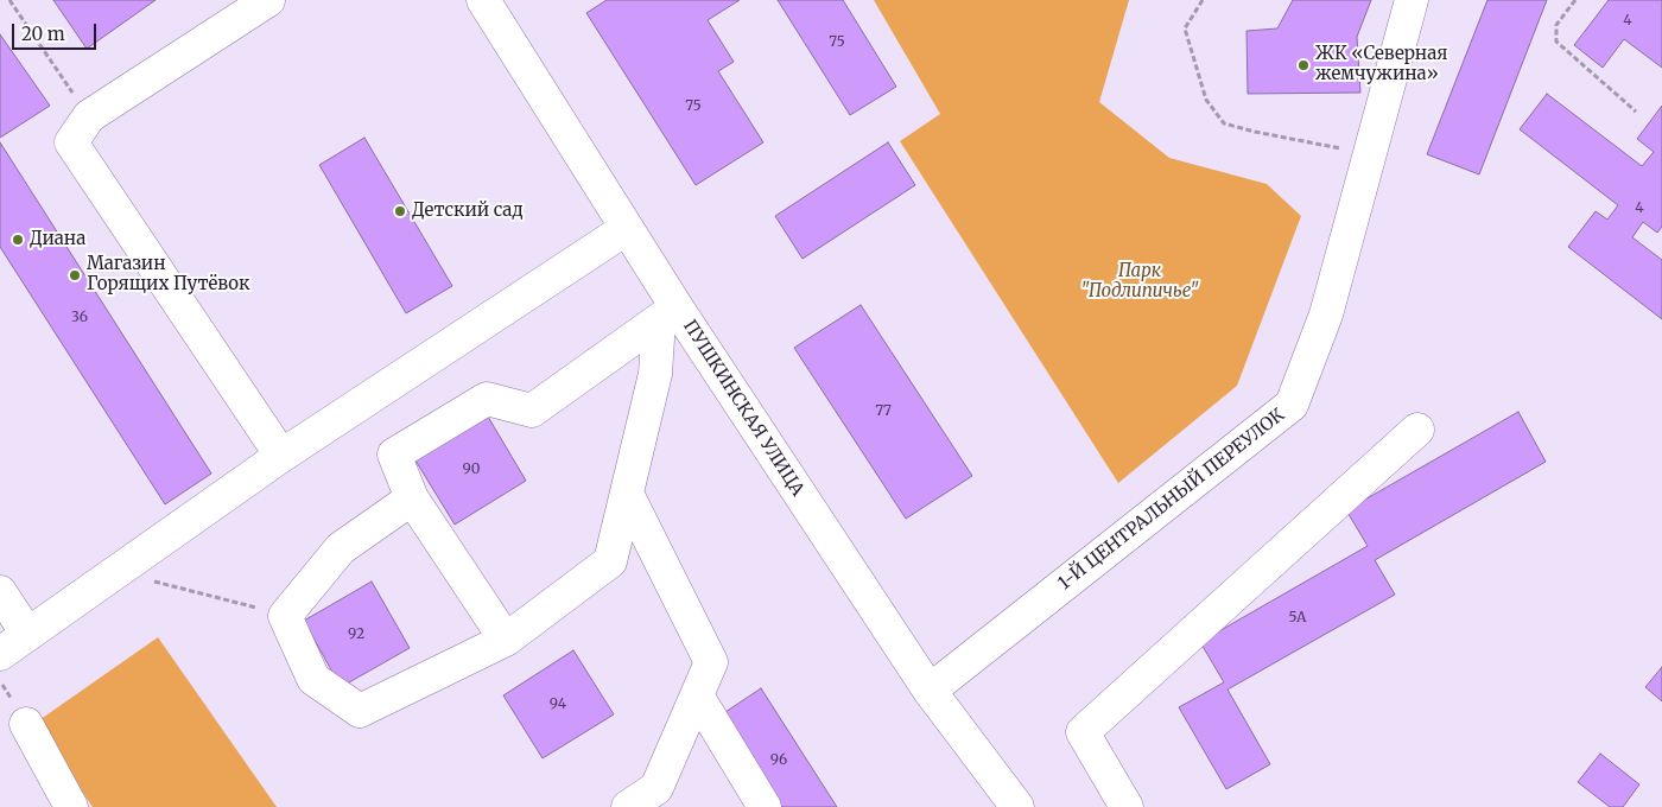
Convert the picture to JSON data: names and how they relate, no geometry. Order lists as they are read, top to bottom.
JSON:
{
  "streets": {
    "street": ["ПУШКИНСКАЯ УЛИЦА", "1-Й ЦЕНТРАЛЬНЫЙ ПЕРЕУЛОК"]
  },
  "crossings": [
    ["ПУШКИНСКАЯ УЛИЦА", "1-Й ЦЕНТРАЛЬНЫЙ ПЕРЕУЛОК"]
  ],
  "parks": ["Парк \"Подлипичье\""],
  "places": [
    "ЖК «Северная жемчужина»",
    "Детский сад",
    "Диана",
    "Магазин Горящих Путёвок"
  ],
  "house_numbers": [
    "4",
    "75",
    "75",
    "4",
    "36",
    "77",
    "90",
    "5А",
    "92",
    "94",
    "96"
  ],
  "scale_bar": "20 m"
}
